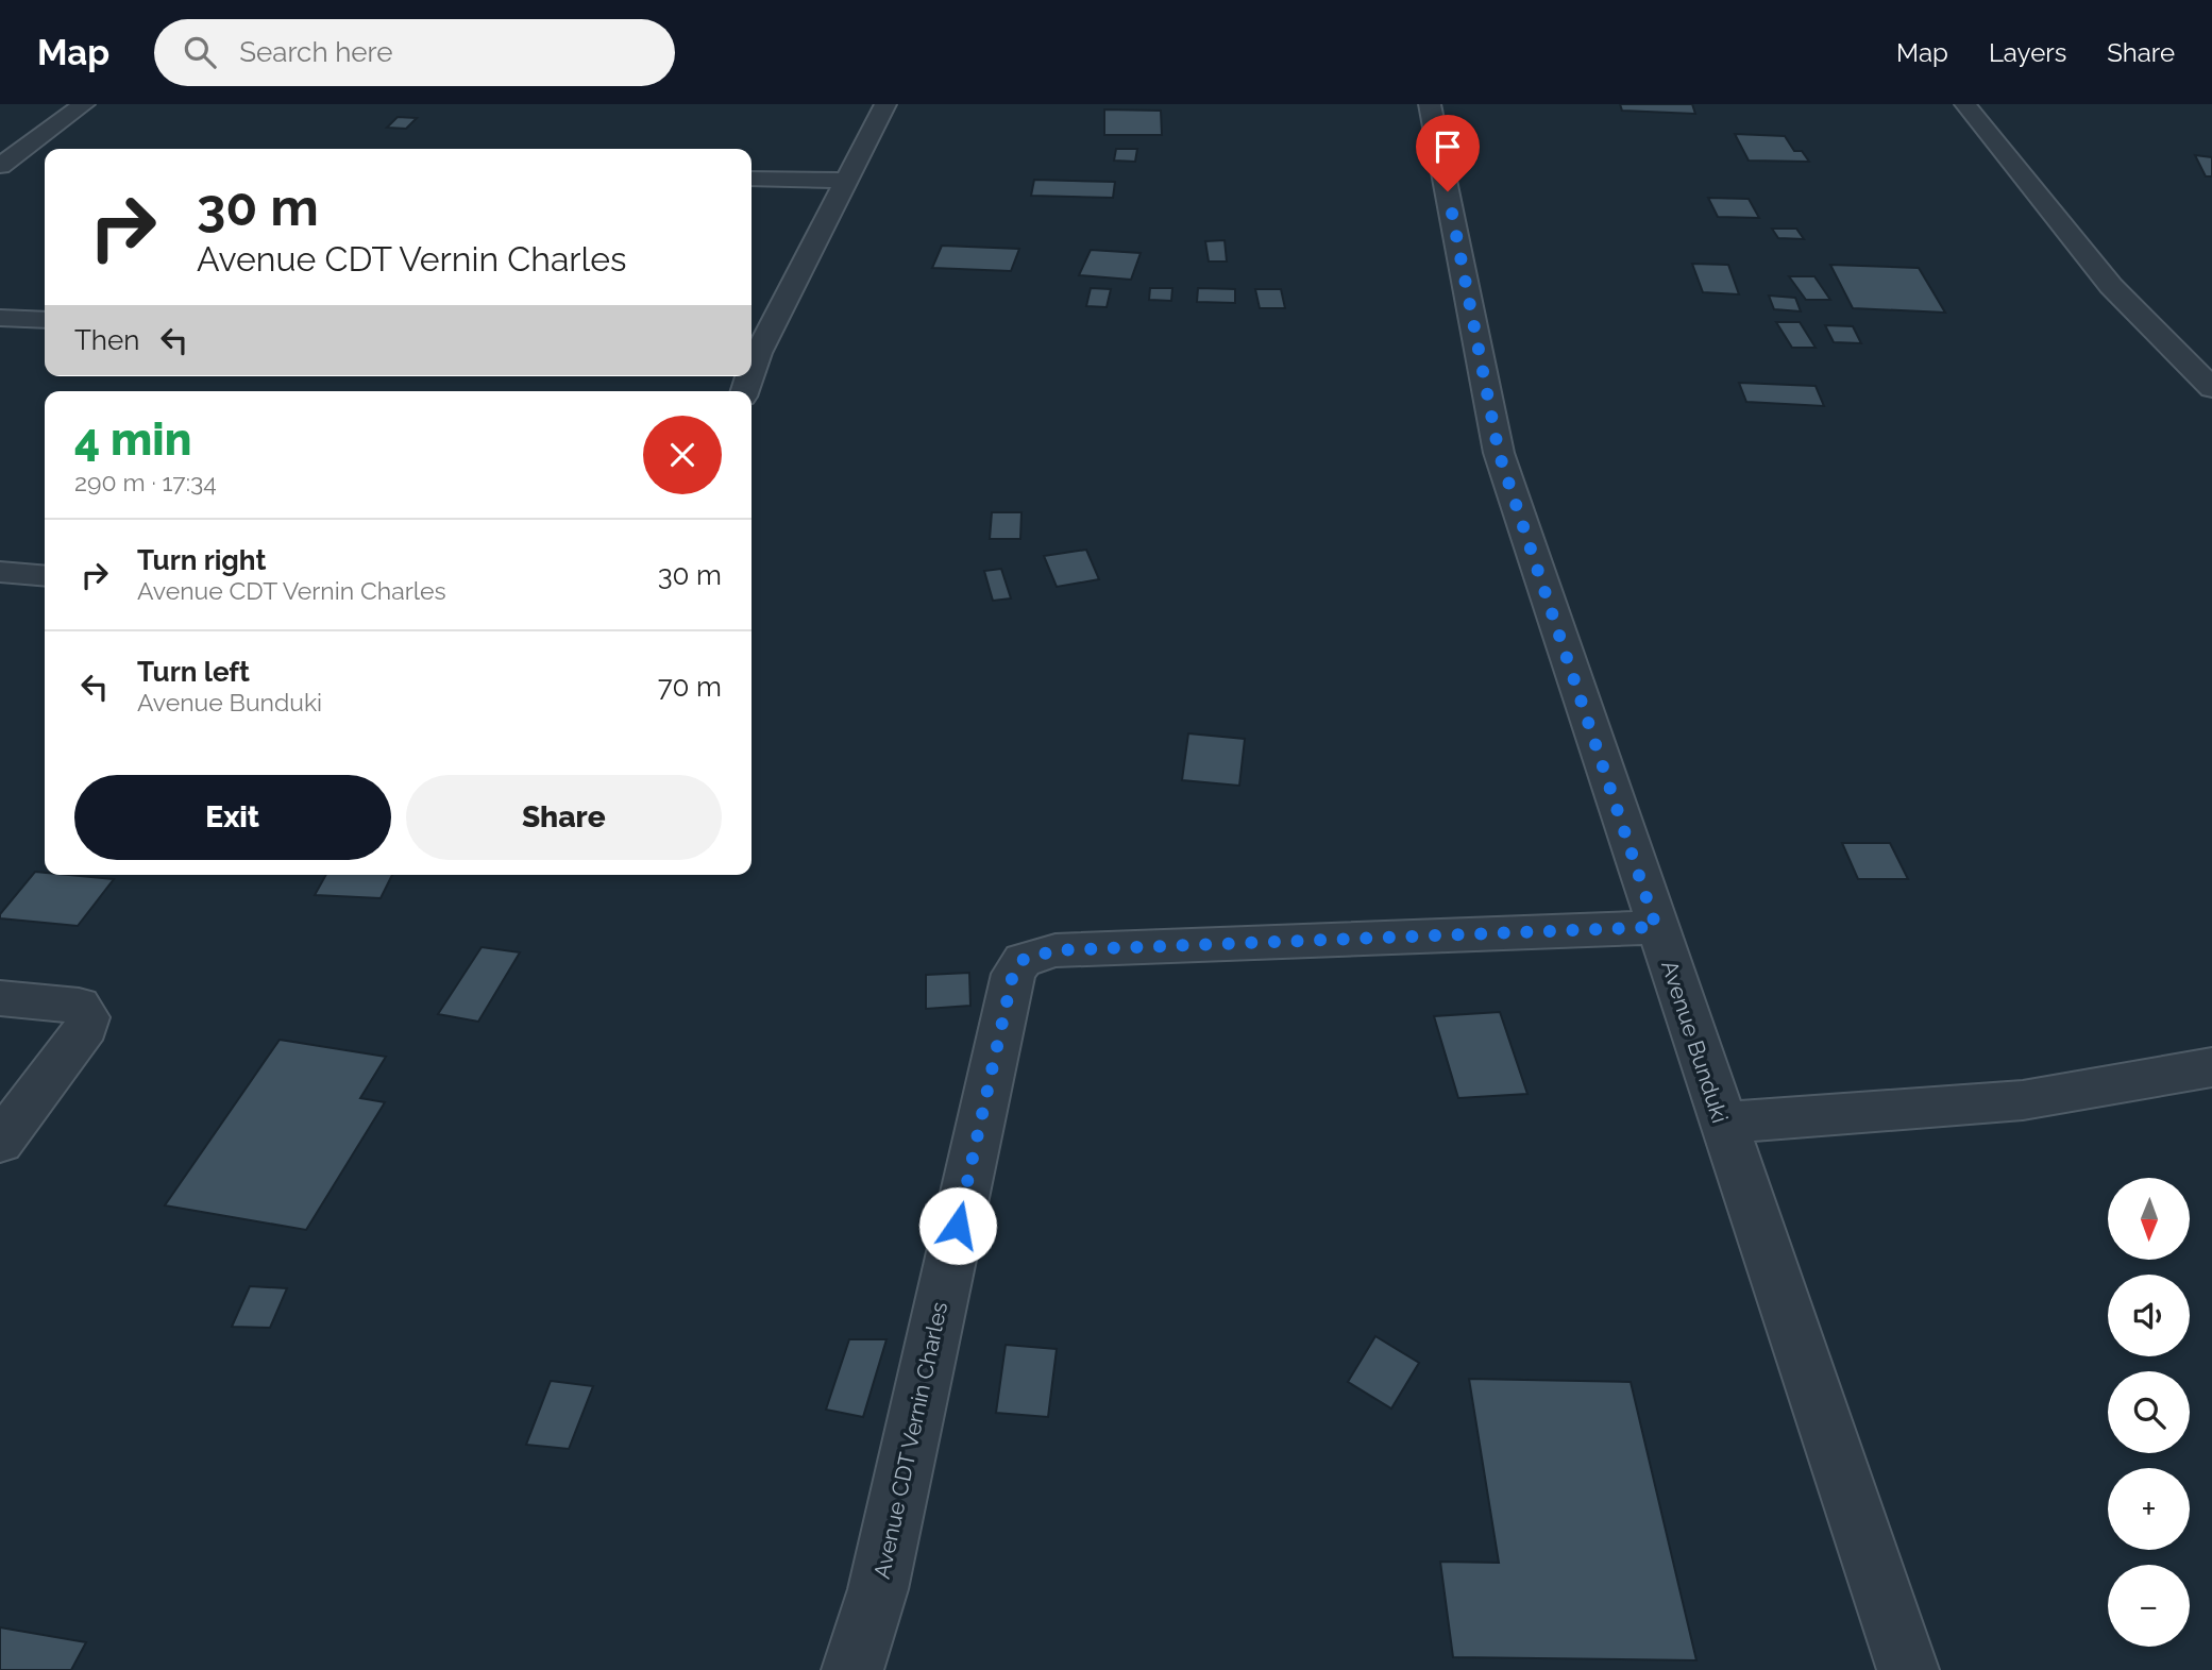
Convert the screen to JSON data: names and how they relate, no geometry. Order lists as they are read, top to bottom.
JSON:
{
  "streets": {
    "street": ["Avenue Bunduki", "Avenue CDT Vernin Charles"]
  },
  "crossings": [
    ["Avenue Bunduki", "Avenue CDT Vernin Charles"]
  ],
  "north": "bottom",
  "page": {
    "header": "Map",
    "search": "Search here",
    "nav": ["Map", "Layers", "Share"],
    "turn": ["30 m", "Avenue CDT Vernin Charles"],
    "then": "Then",
    "heading": ["4 min", "290 m · 17:34"],
    "list": [
      {
        "name": "Turn right",
        "note": "Avenue CDT Vernin Charles",
        "value": "30 m"
      },
      {
        "name": "Turn left",
        "note": "Avenue Bunduki",
        "value": "70 m"
      }
    ],
    "buttons": ["Exit", "Share"],
    "map_buttons": ["+", "−"]
  }
}
